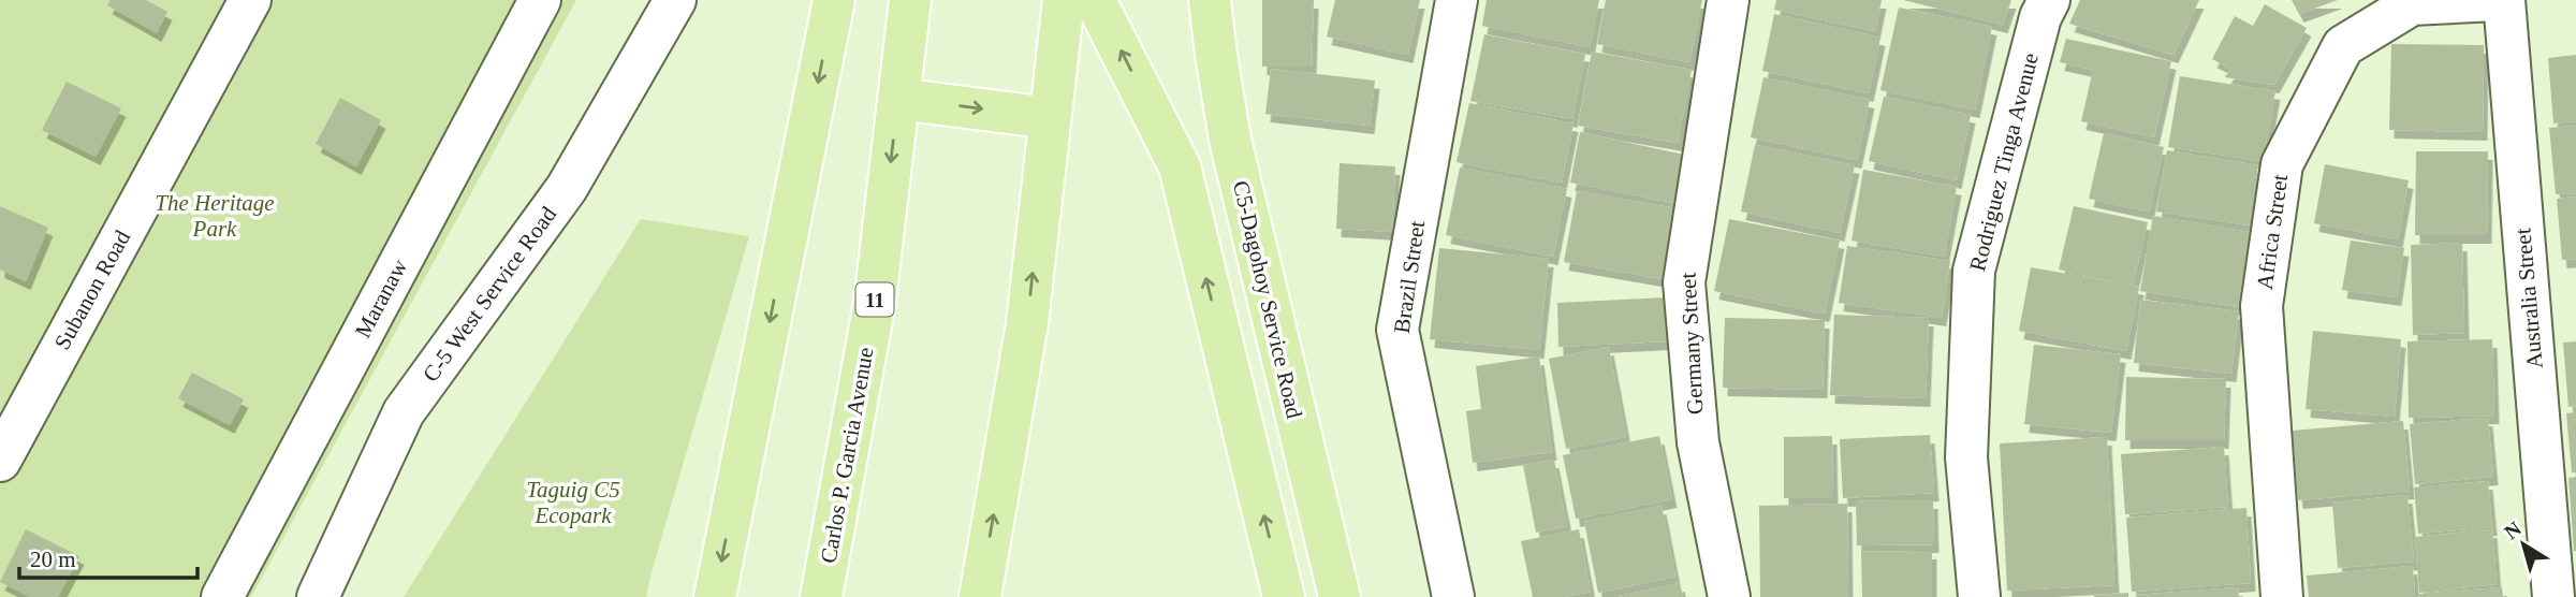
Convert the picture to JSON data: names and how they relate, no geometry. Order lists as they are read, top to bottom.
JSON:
{
  "streets": {
    "main road": ["11", "C5-Dagohoy Service Road", "Carlos P. Garcia Avenue"],
    "street": [
      "Rodriguez Tinga Avenue",
      "Africa Street",
      "Brazil Street",
      "Subanon Road",
      "C-5 West Service Road",
      "Maranaw",
      "Australia Street",
      "Germany Street"
    ]
  },
  "parks": ["The Heritage Park", "Taguig C5 Ecopark"],
  "scale_bar": "20 m",
  "north": "top left"
}
